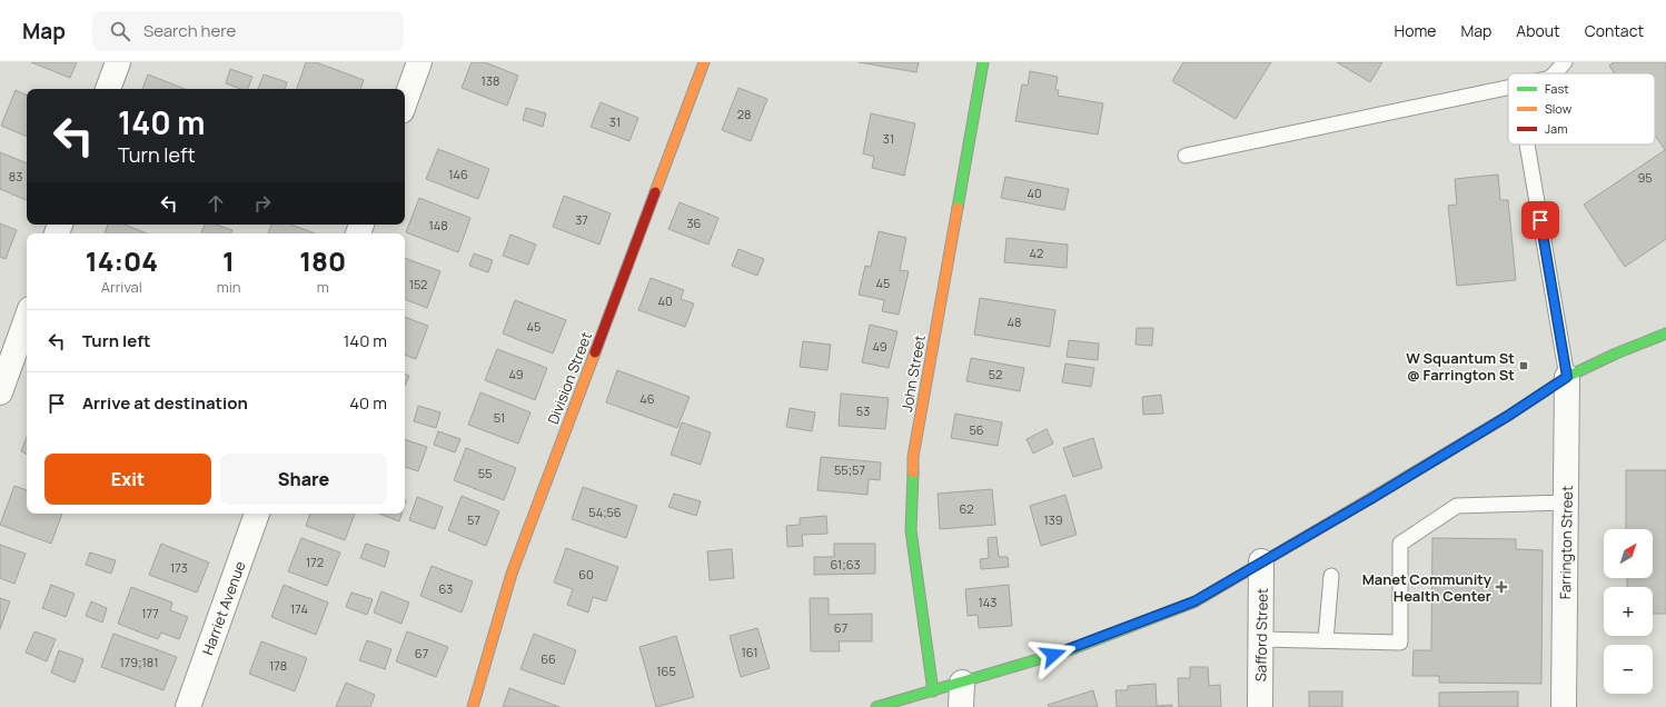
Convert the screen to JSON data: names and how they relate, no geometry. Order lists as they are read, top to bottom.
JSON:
{
  "streets": {
    "street": [
      "John Street",
      "Division Street",
      "Farrington Street",
      "Harriet Avenue",
      "Safford Street"
    ]
  },
  "places": {
    "transit": ["W Squantum St @ Farrington St"],
    "health": ["Manet Community Health Center"]
  },
  "house_numbers": [
    "138",
    "28",
    "31",
    "31",
    "146",
    "83",
    "95",
    "40",
    "37",
    "36",
    "148",
    "42",
    "45",
    "152",
    "40",
    "48",
    "45",
    "49",
    "49",
    "52",
    "46",
    "53",
    "51",
    "56",
    "55;57",
    "55",
    "62",
    "54;56",
    "57",
    "139",
    "172",
    "61;63",
    "173",
    "60",
    "63",
    "143",
    "174",
    "177",
    "67",
    "161",
    "67",
    "66",
    "179;181",
    "178",
    "165"
  ],
  "legend": ["Fast", "Slow", "Jam"],
  "north": "top right",
  "page": {
    "header": "Map",
    "search": "Search here",
    "nav": [
      "Home",
      "Map",
      "About",
      "Contact"
    ],
    "turn": ["140 m", "Turn left"],
    "eta": [
      "14:04",
      "Arrival",
      "1",
      "min",
      "180",
      "m"
    ],
    "list": [
      {
        "name": "Turn left",
        "value": "140 m"
      },
      {
        "name": "Arrive at destination",
        "value": "40 m"
      }
    ],
    "buttons": ["Exit", "Share"],
    "map_buttons": ["+", "−"]
  }
}
